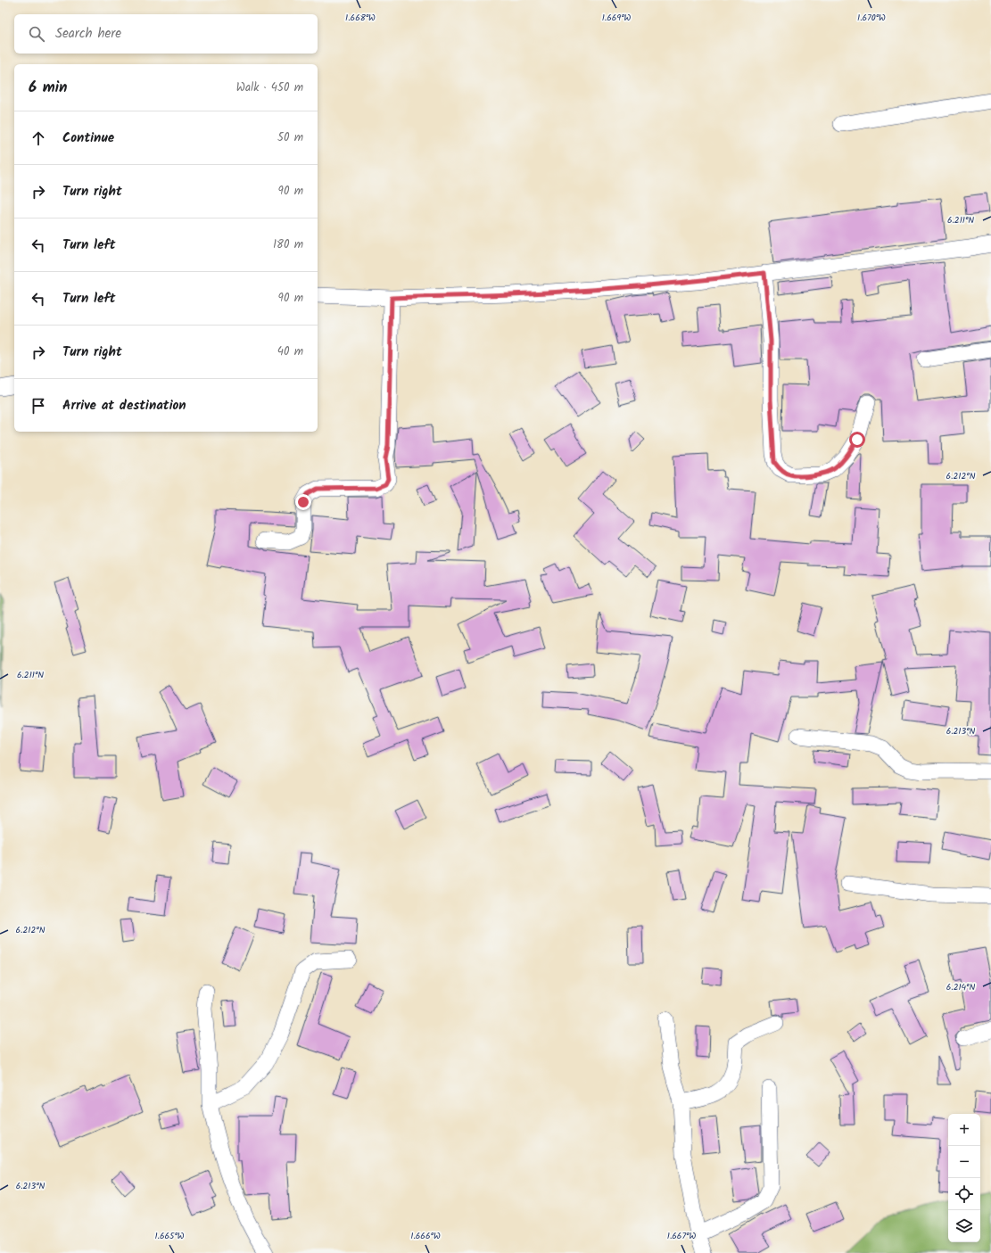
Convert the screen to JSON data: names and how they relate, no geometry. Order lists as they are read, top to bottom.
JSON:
{
  "page": {
    "search": "Search here",
    "heading": ["6 min", "Walk · 450 m"],
    "list": [
      ["Continue", "50 m"],
      ["Turn right", "90 m"],
      ["Turn left", "180 m"],
      ["Turn left", "90 m"],
      ["Turn right", "40 m"],
      "Arrive at destination"
    ],
    "map_buttons": ["+", "−"]
  },
  "coordinates": [
    "1.668°W",
    "1.669°W",
    "1.670°W",
    "6.211°N",
    "6.212°N",
    "6.213°N",
    "6.214°N",
    "1.665°W",
    "1.666°W",
    "1.667°W"
  ]
}
